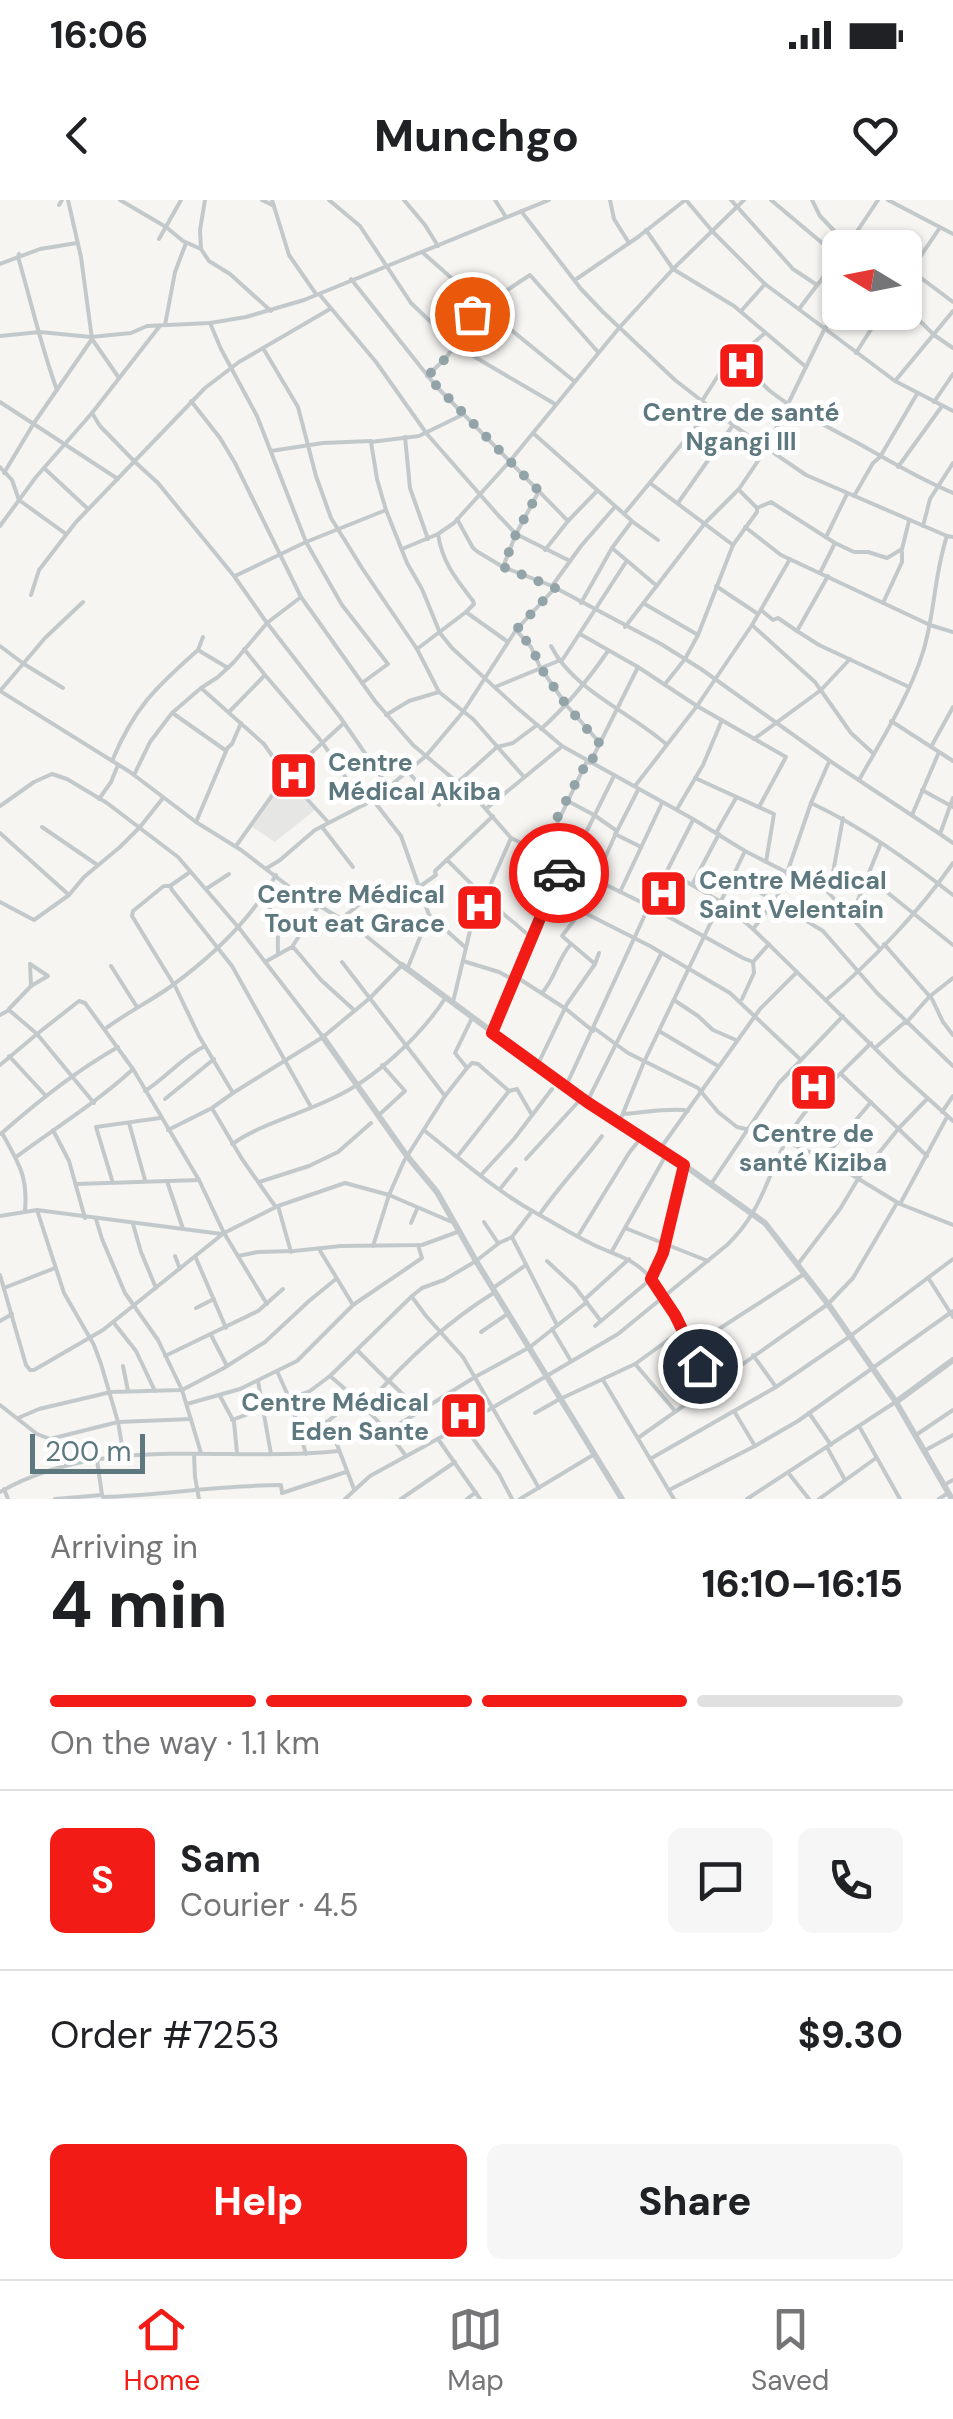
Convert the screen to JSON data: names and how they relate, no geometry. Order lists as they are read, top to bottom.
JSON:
{
  "places": {
    "hospital": [
      "Centre de santé Ngangi III",
      "Centre Médical Akiba",
      "Centre Médical Saint Velentain",
      "Centre Médical Tout eat Grace",
      "Centre de santé Kiziba",
      "Centre Médical Eden Sante"
    ]
  },
  "scale_bar": "200 m",
  "north": "left",
  "page": {
    "status": "16:06",
    "header": "Munchgo",
    "scale": "200 m",
    "heading": ["4 min", "Arriving in", "16:10–16:15"],
    "panel": [
      "Sam",
      "Courier · 4.5",
      "Order #7253",
      "$9.30"
    ],
    "bar": "On the way · 1.1 km",
    "round": "S",
    "buttons": ["Help", "Share"],
    "tabs": ["Home", "Map", "Saved"]
  }
}
